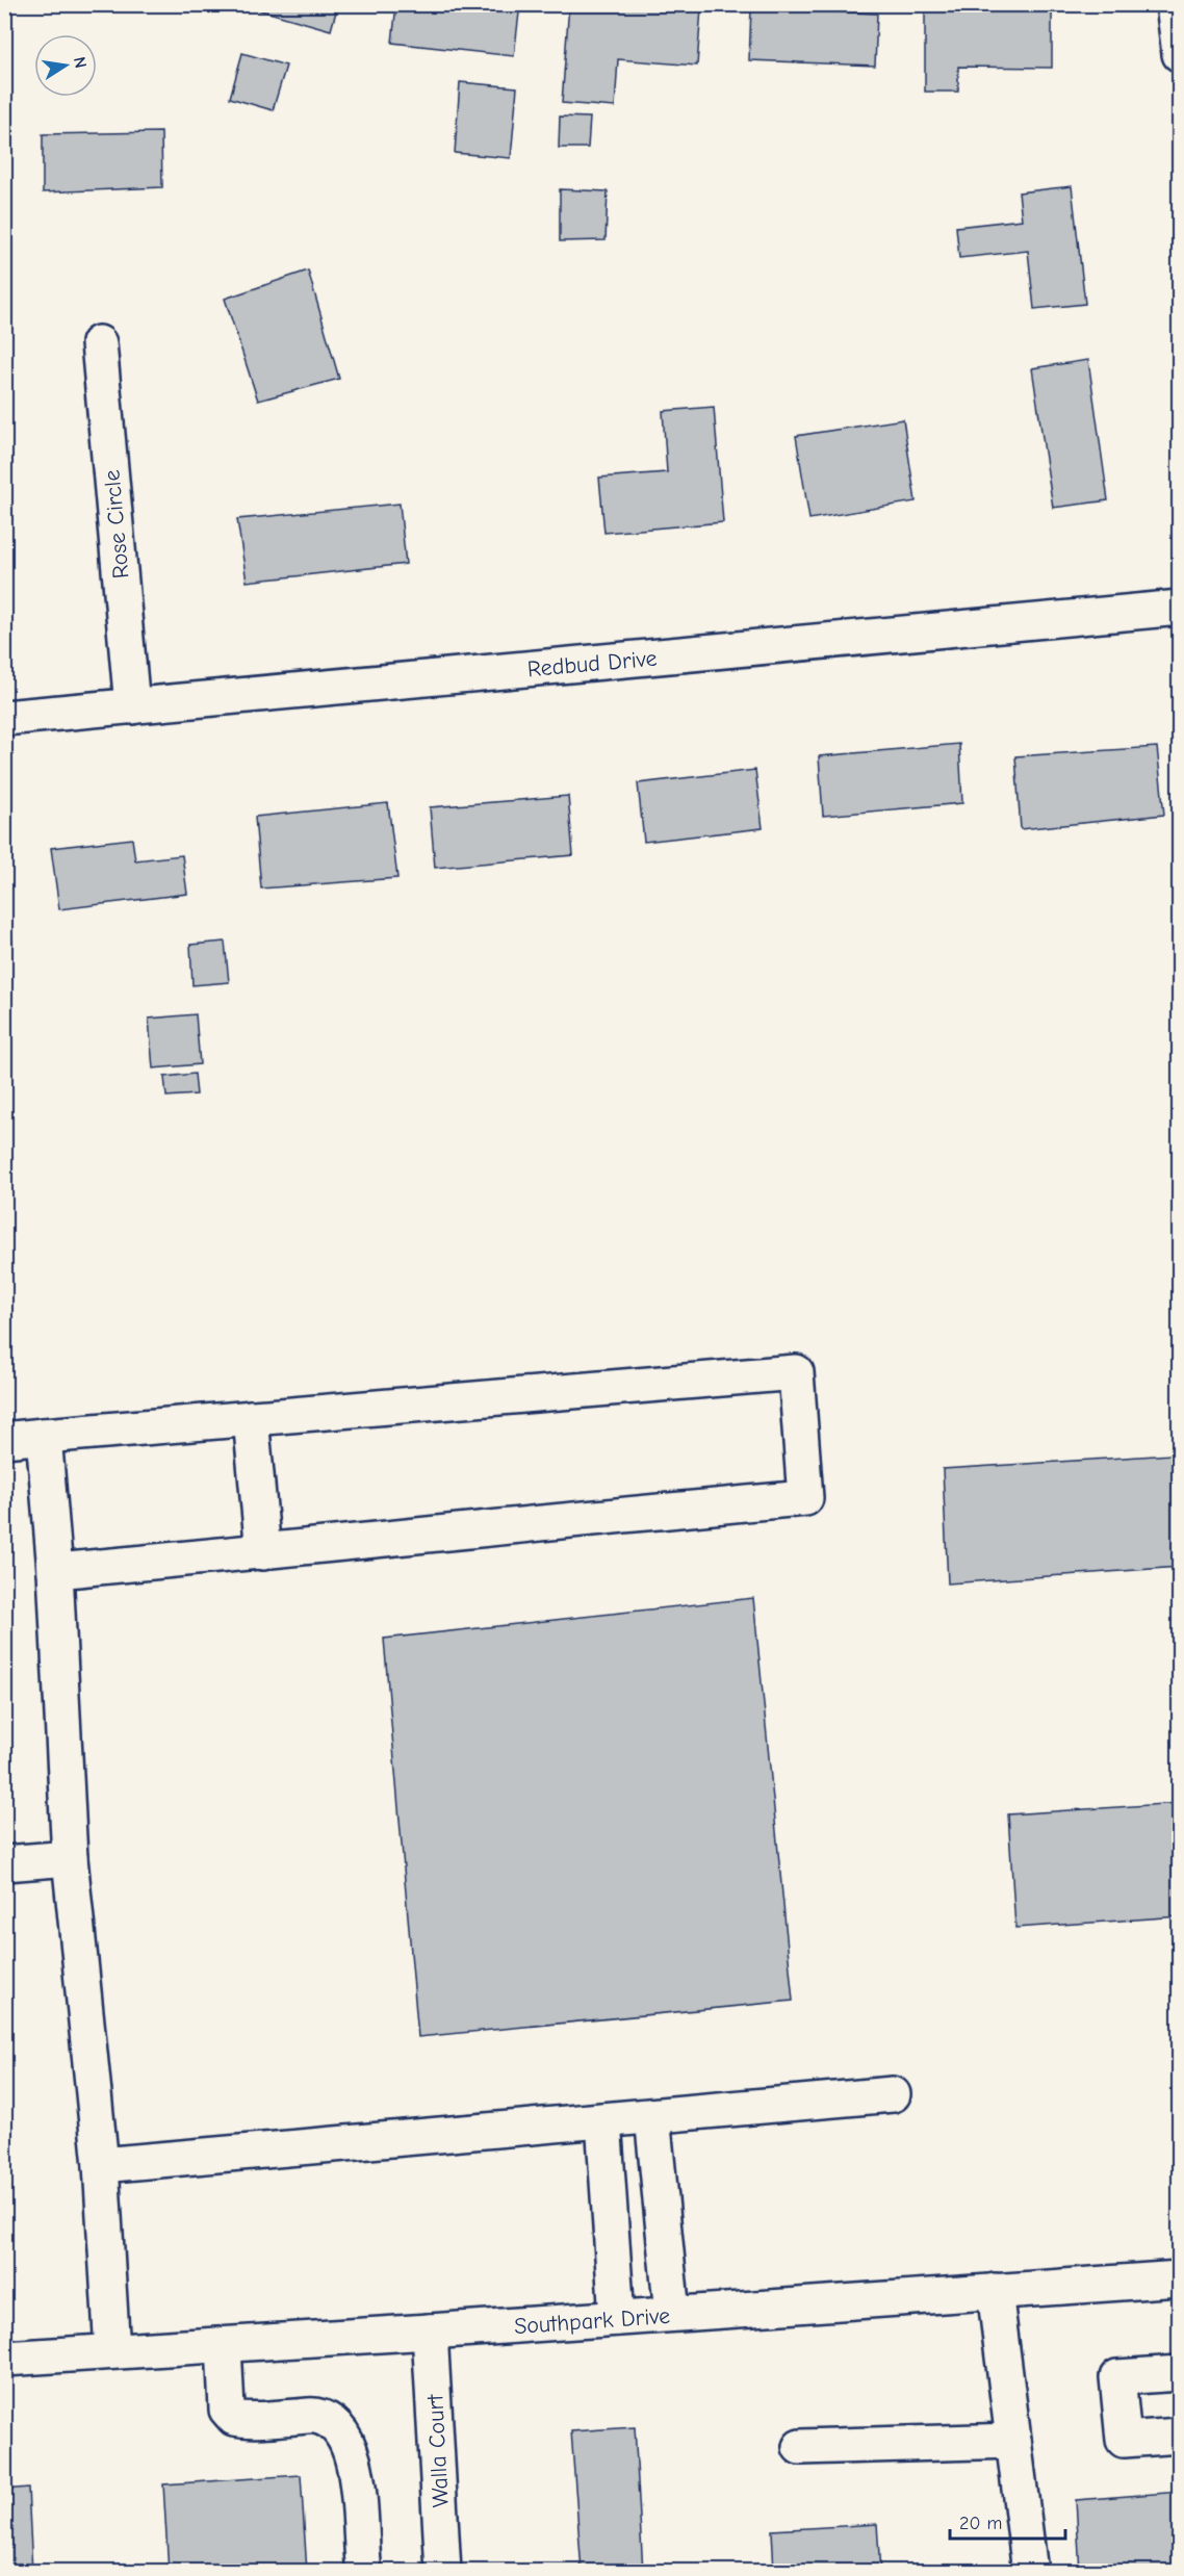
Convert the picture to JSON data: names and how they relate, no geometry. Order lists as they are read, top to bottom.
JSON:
{
  "streets": {
    "street": [
      "Rose Circle",
      "Redbud Drive",
      "Southpark Drive",
      "Walla Court"
    ]
  },
  "crossings": [
    ["Rose Circle", "Redbud Drive"],
    ["Southpark Drive", "Walla Court"]
  ],
  "scale_bar": "20 m",
  "north": "right"
}
